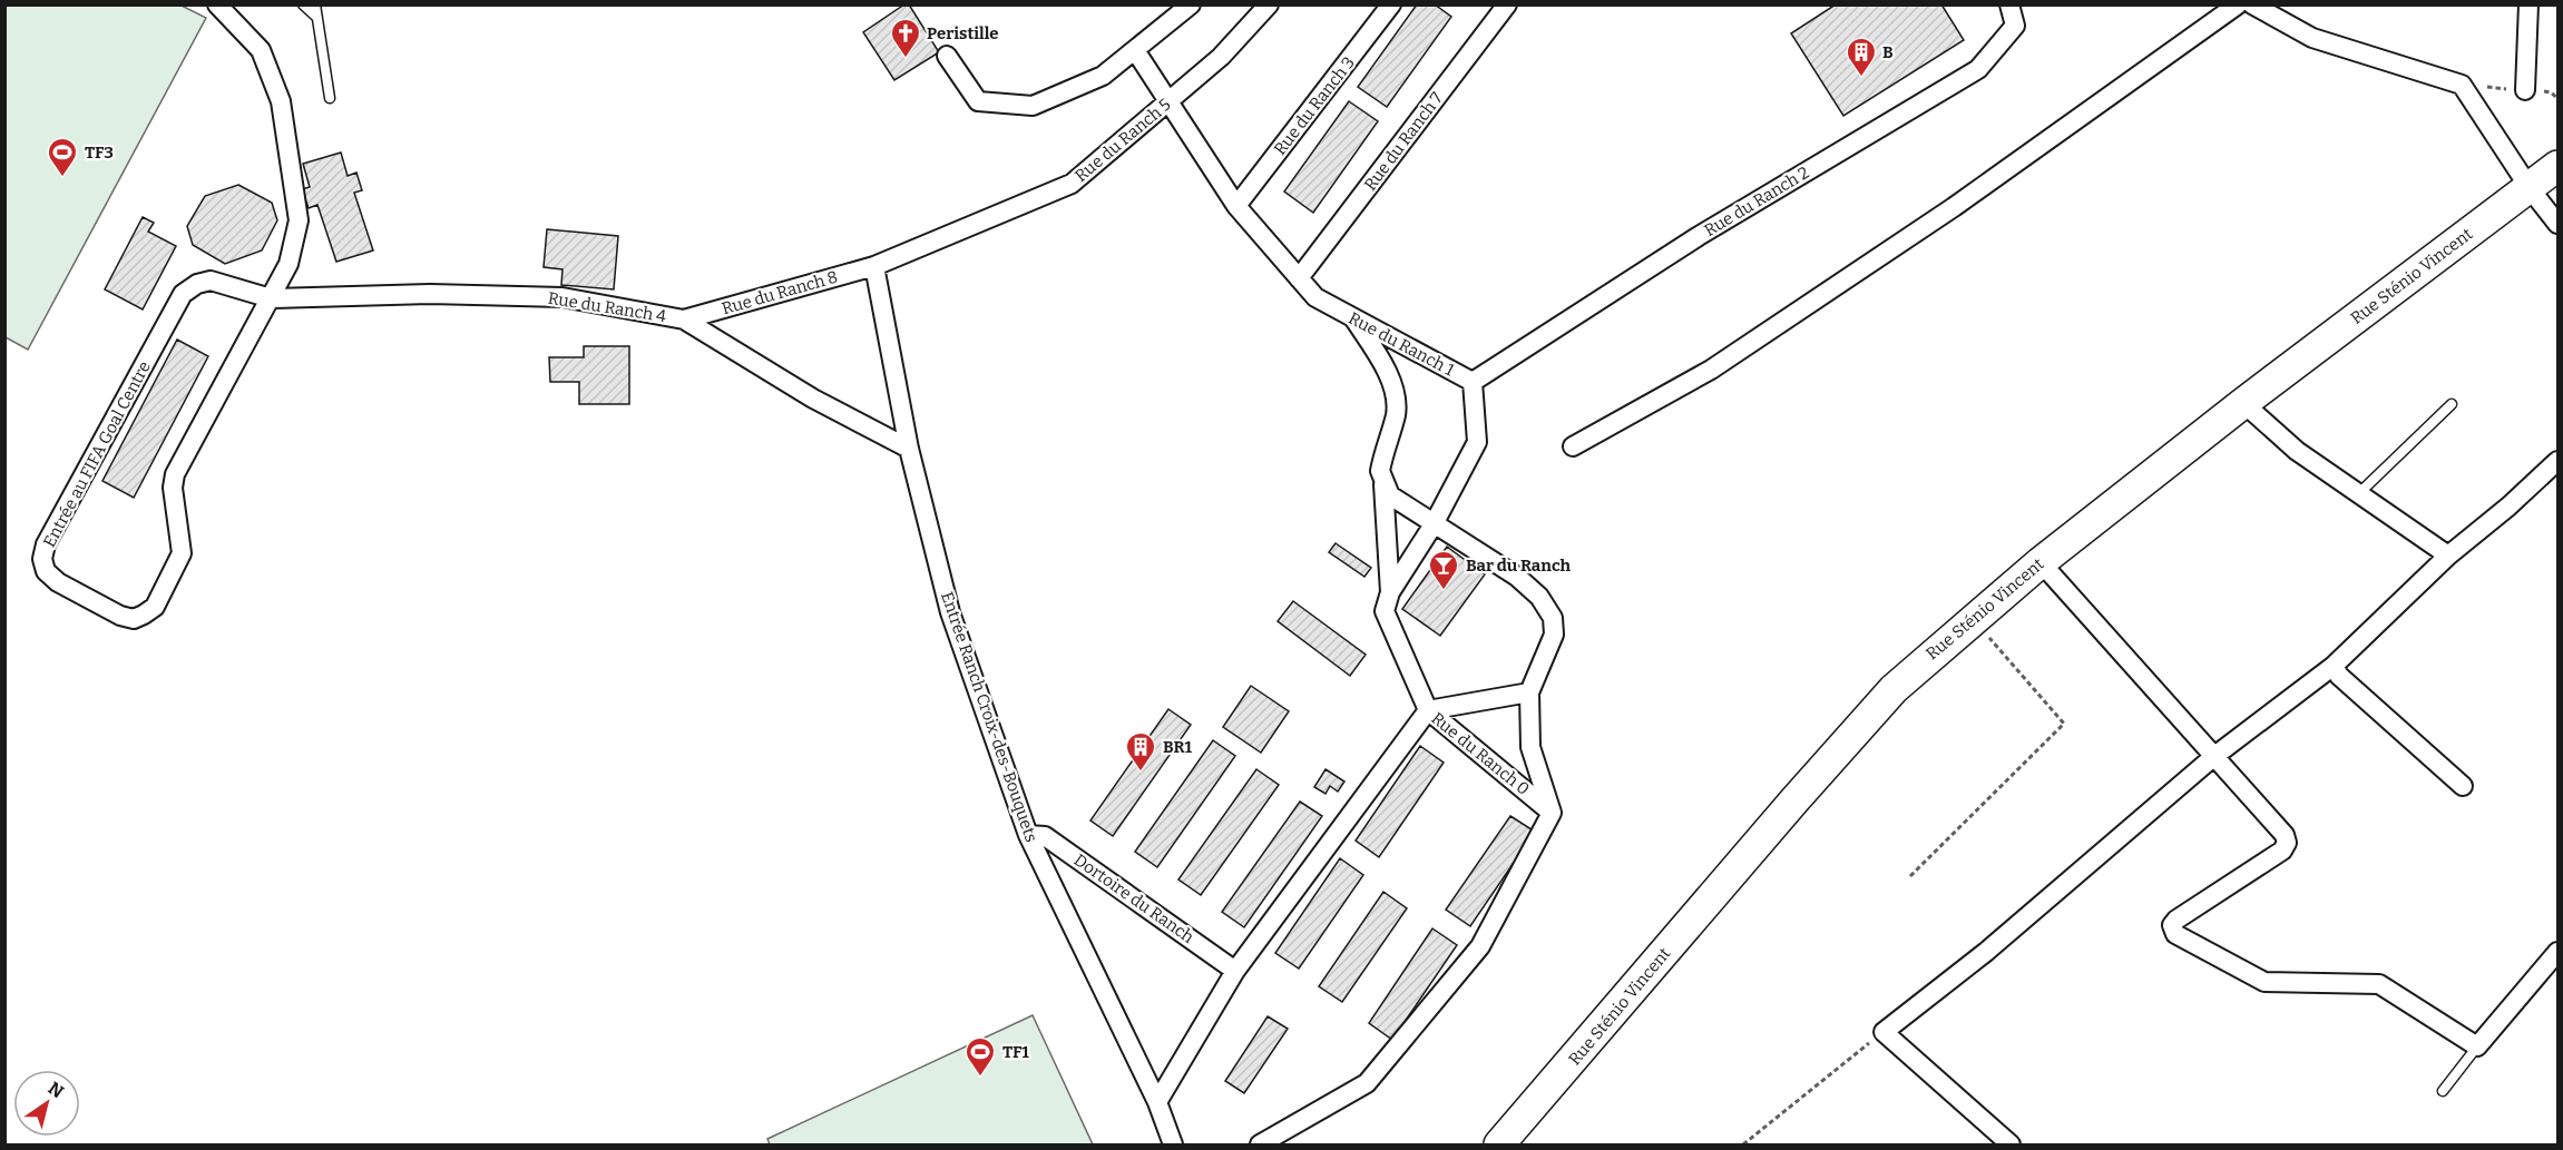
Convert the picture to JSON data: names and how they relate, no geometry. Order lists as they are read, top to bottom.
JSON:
{
  "streets": {
    "main road": ["Rue Sténio Vincent"],
    "street": [
      "Rue du Ranch 3",
      "Rue du Ranch 5",
      "Rue du Ranch 7",
      "Rue du Ranch 2",
      "Rue du Ranch 8",
      "Rue du Ranch 4",
      "Rue du Ranch 1",
      "Entrée au FIFA Goal Centre",
      "Entrée Ranch Croix-des-Bouquets",
      "Rue du Ranch 0",
      "Dortoire du Ranch"
    ]
  },
  "crossings": [
    ["Rue du Ranch 3", "Rue du Ranch 1"],
    ["Rue du Ranch 5", "Rue du Ranch 8"],
    ["Rue du Ranch 5", "Rue du Ranch 1"],
    ["Rue du Ranch 5", "Entrée Ranch Croix-des-Bouquets"],
    ["Rue du Ranch 7", "Rue du Ranch 1"],
    ["Rue du Ranch 2", "Rue du Ranch 1"],
    ["Rue du Ranch 8", "Rue du Ranch 4"],
    ["Rue du Ranch 8", "Entrée Ranch Croix-des-Bouquets"],
    ["Rue du Ranch 4", "Entrée au FIFA Goal Centre"],
    ["Rue du Ranch 4", "Entrée Ranch Croix-des-Bouquets"],
    ["Rue du Ranch 1", "Rue du Ranch 0"],
    ["Entrée Ranch Croix-des-Bouquets", "Rue du Ranch 0"],
    ["Entrée Ranch Croix-des-Bouquets", "Dortoire du Ranch"],
    ["Rue du Ranch 0", "Dortoire du Ranch"]
  ],
  "places": {
    "church": ["Peristille"],
    "building": ["B", "BR1"],
    "sports": ["TF3", "TF1"],
    "bar": ["Bar du Ranch"]
  },
  "north": "top right"
}
